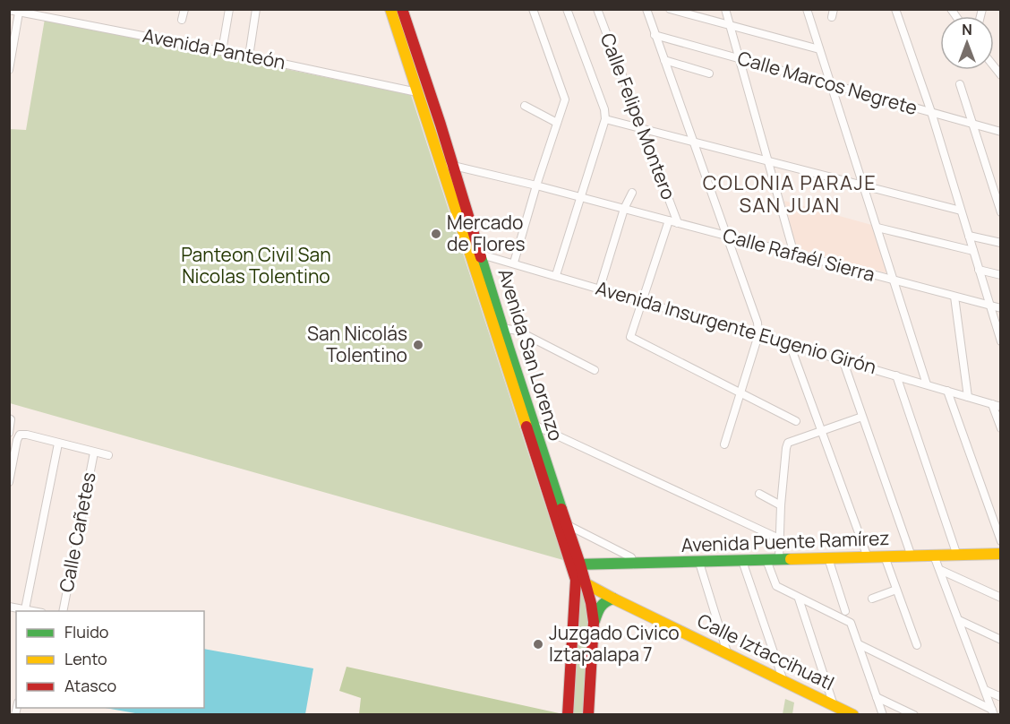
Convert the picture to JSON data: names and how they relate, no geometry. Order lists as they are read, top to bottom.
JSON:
{
  "streets": {
    "main road": ["Avenida San Lorenzo", "Avenida Puente Ramírez", "Calle Iztaccihuatl"],
    "street": [
      "Avenida Panteón",
      "Calle Marcos Negrete",
      "Calle Felipe Montero",
      "Calle Rafaél Sierra",
      "Avenida Insurgente Eugenio Girón",
      "Calle Cañetes"
    ]
  },
  "crossings": [
    ["Avenida Panteón", "Avenida San Lorenzo"],
    ["Calle Felipe Montero", "Calle Rafaél Sierra"],
    ["Calle Felipe Montero", "Avenida Insurgente Eugenio Girón"],
    ["Calle Rafaél Sierra", "Avenida San Lorenzo"],
    ["Avenida Insurgente Eugenio Girón", "Avenida San Lorenzo"],
    ["Avenida San Lorenzo", "Avenida Puente Ramírez"],
    ["Avenida San Lorenzo", "Calle Iztaccihuatl"]
  ],
  "districts": ["COLONIA PARAJE SAN JUAN"],
  "parks": ["Panteon Civil San Nicolas Tolentino"],
  "places": ["Mercado de Flores", "San Nicolás Tolentino", "Juzgado Civico Iztapalapa 7"],
  "legend": ["Fluido", "Lento", "Atasco"],
  "north": "top"
}
